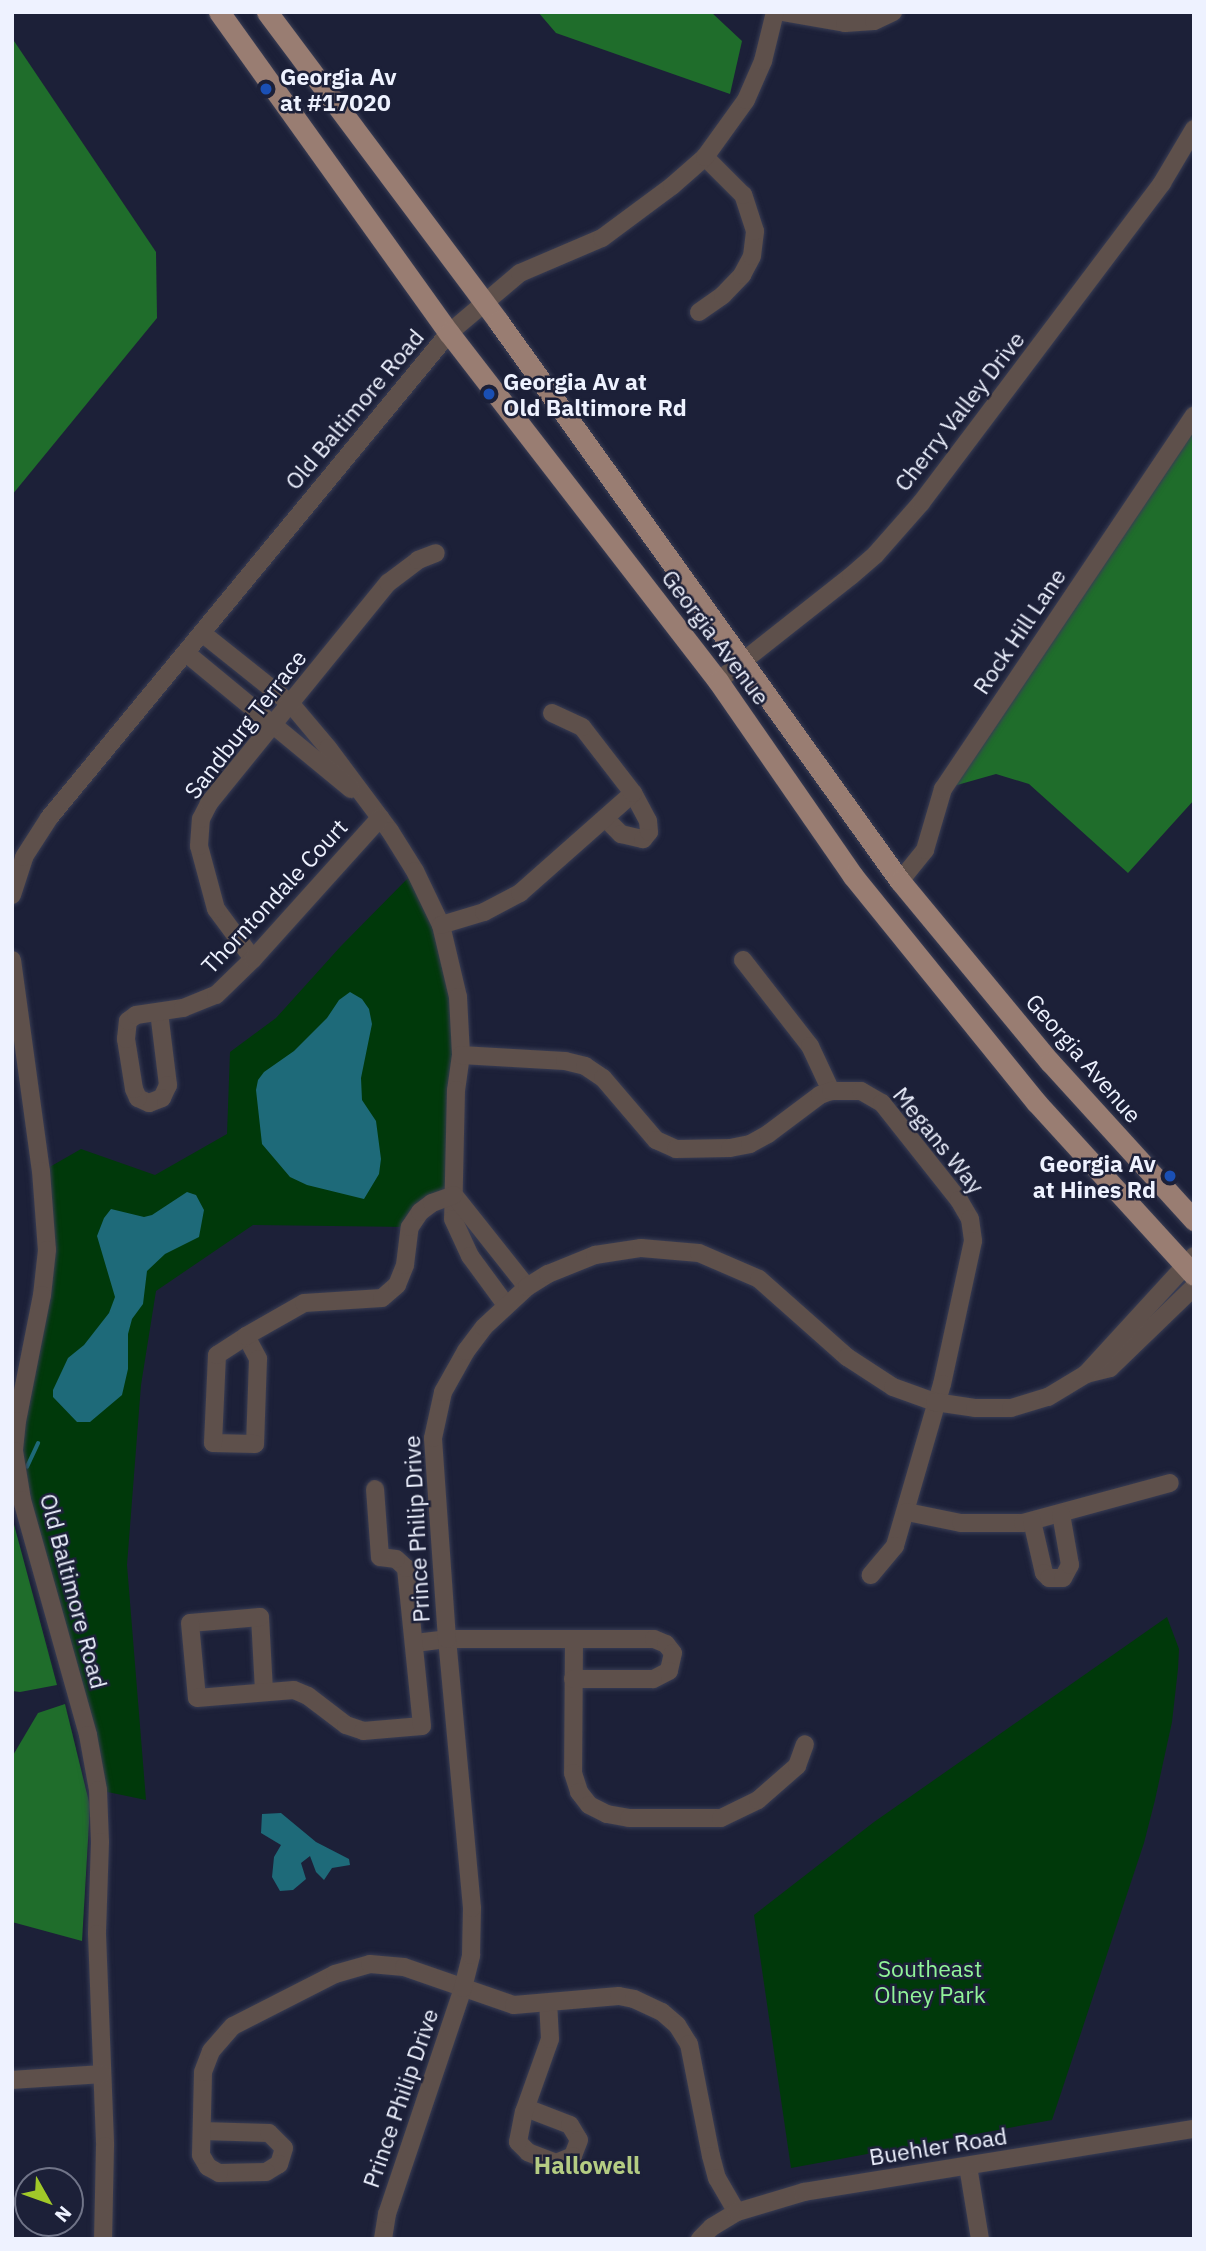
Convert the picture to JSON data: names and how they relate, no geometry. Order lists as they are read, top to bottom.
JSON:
{
  "streets": {
    "main road": ["Georgia Avenue"],
    "street": [
      "Old Baltimore Road",
      "Cherry Valley Drive",
      "Rock Hill Lane",
      "Sandburg Terrace",
      "Thorntondale Court",
      "Megans Way",
      "Prince Philip Drive",
      "Buehler Road"
    ]
  },
  "crossings": [
    ["Old Baltimore Road", "Georgia Avenue"],
    ["Cherry Valley Drive", "Georgia Avenue"],
    ["Rock Hill Lane", "Georgia Avenue"],
    ["Georgia Avenue", "Prince Philip Drive"],
    ["Sandburg Terrace", "Thorntondale Court"],
    ["Megans Way", "Prince Philip Drive"]
  ],
  "districts": ["Hallowell"],
  "parks": ["Southeast Olney Park"],
  "places": ["Georgia Av at #17020", "Georgia Av at Old Baltimore Rd", "Georgia Av at Hines Rd"],
  "north": "bottom right"
}
